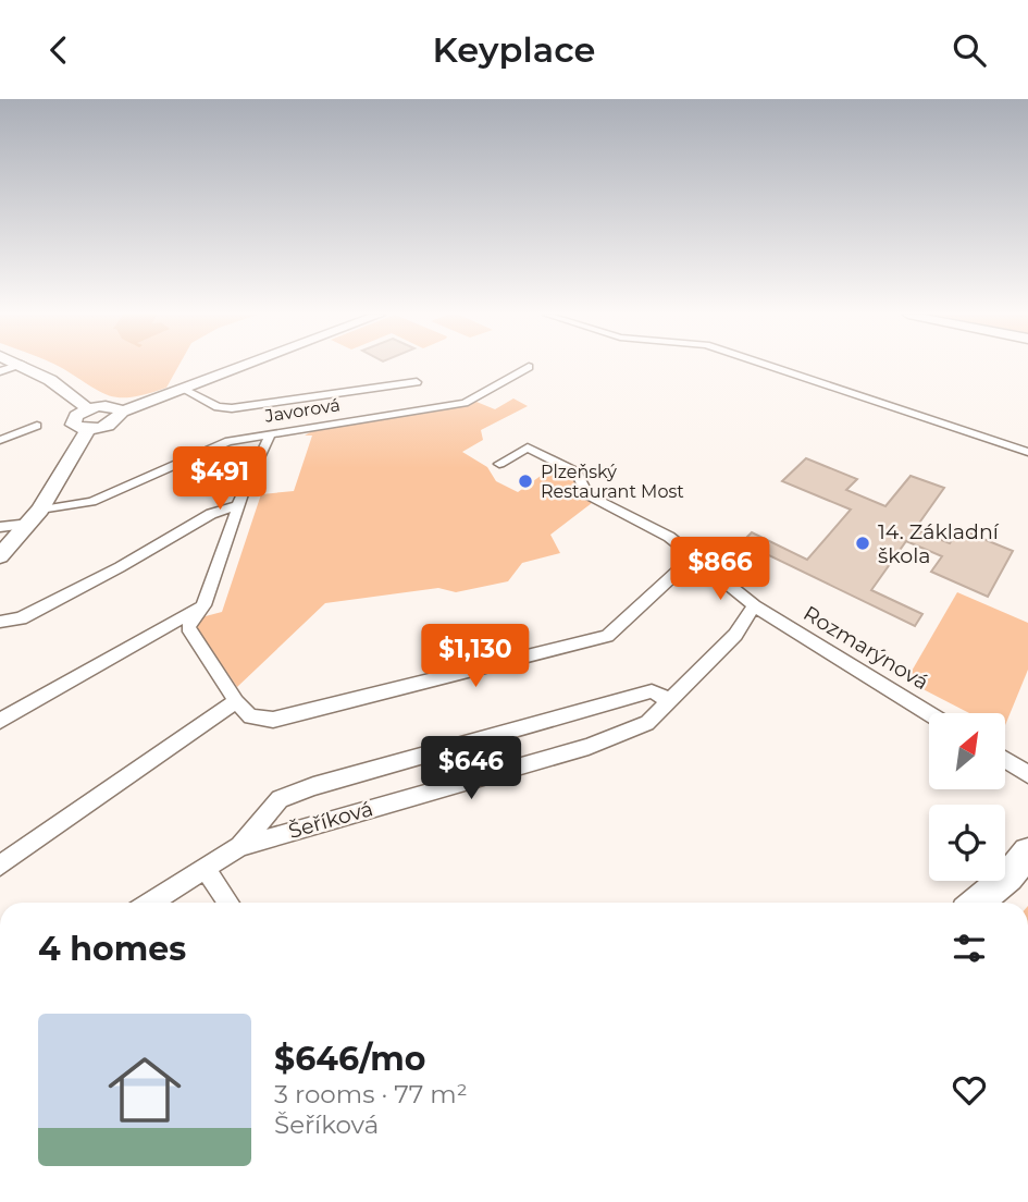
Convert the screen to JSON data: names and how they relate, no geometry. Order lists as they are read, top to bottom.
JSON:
{
  "streets": {
    "street": ["Javorová", "Rozmarýnová", "Šeříková"]
  },
  "crossings": [
    ["Rozmarýnová", "Šeříková"]
  ],
  "places": ["Plzeňský Restaurant Most", "14. Základní škola"],
  "north": "top right",
  "page": {
    "header": "Keyplace",
    "price": [
      "$491",
      "$866",
      "$1,130",
      "$646"
    ],
    "heading": "4 homes",
    "list": [
      {
        "name": "$646/mo",
        "note": "3 rooms · 77 m² · Šeříková"
      }
    ]
  }
}
